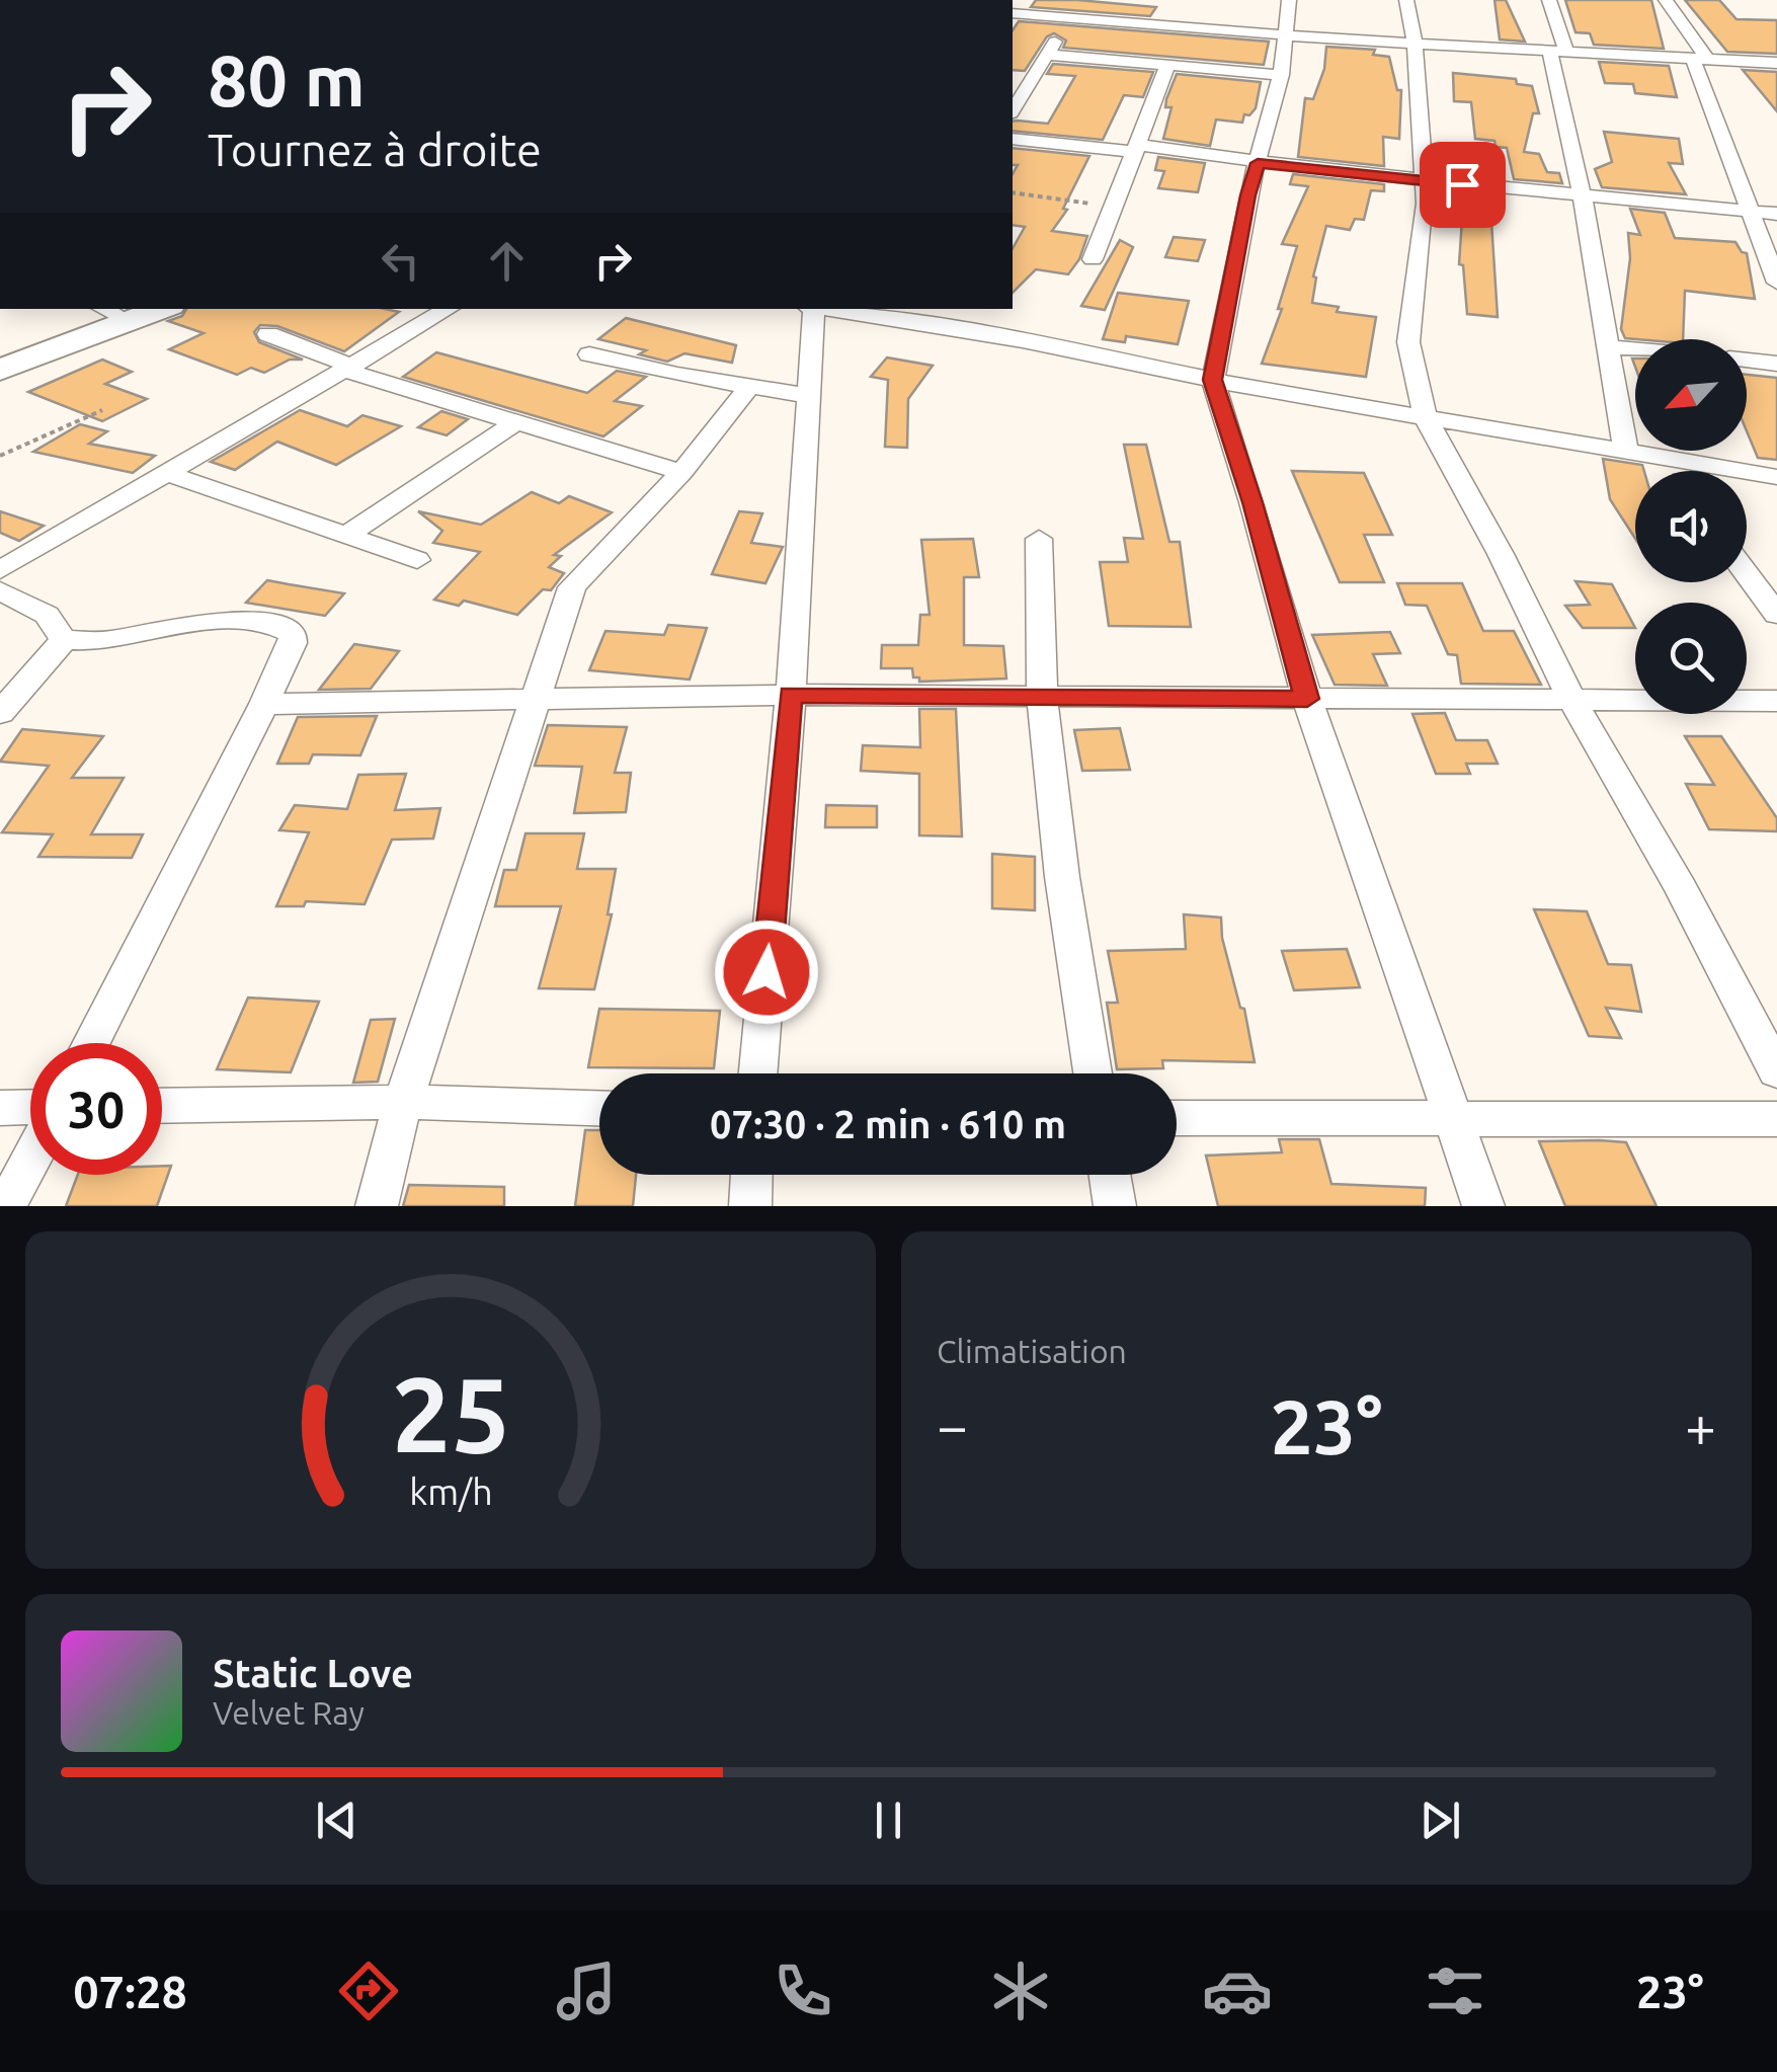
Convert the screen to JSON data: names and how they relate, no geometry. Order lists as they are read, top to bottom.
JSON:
{
  "north": "bottom left",
  "page": {
    "turn": ["80 m", "Tournez à droite"],
    "limit": "30",
    "trip": "07:30 · 2 min · 610 m",
    "tile": "Climatisation",
    "heat": ["−", "23°", "+"],
    "song": ["Static Love", "Velvet Ray"],
    "tabs": ["07:28", "23°"],
    "gauge": ["25", "km/h"]
  }
}
